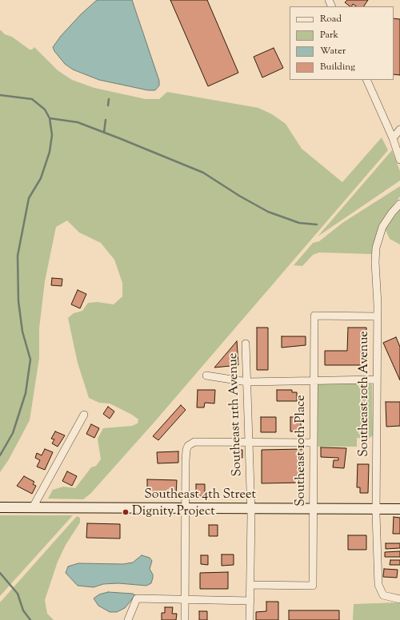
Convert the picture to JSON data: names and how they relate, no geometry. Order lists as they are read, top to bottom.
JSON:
{
  "streets": {
    "street": [
      "Southeast 10th Avenue",
      "Southeast 11th Avenue",
      "Southeast 10th Place",
      "Southeast 4th Street"
    ]
  },
  "crossings": [
    ["Southeast 10th Avenue", "Southeast 10th Place"],
    ["Southeast 10th Avenue", "Southeast 4th Street"],
    ["Southeast 11th Avenue", "Southeast 10th Place"],
    ["Southeast 11th Avenue", "Southeast 4th Street"],
    ["Southeast 10th Place", "Southeast 4th Street"]
  ],
  "places": ["Dignity Project"],
  "legend": [
    "Road",
    "Park",
    "Water",
    "Building"
  ]
}
